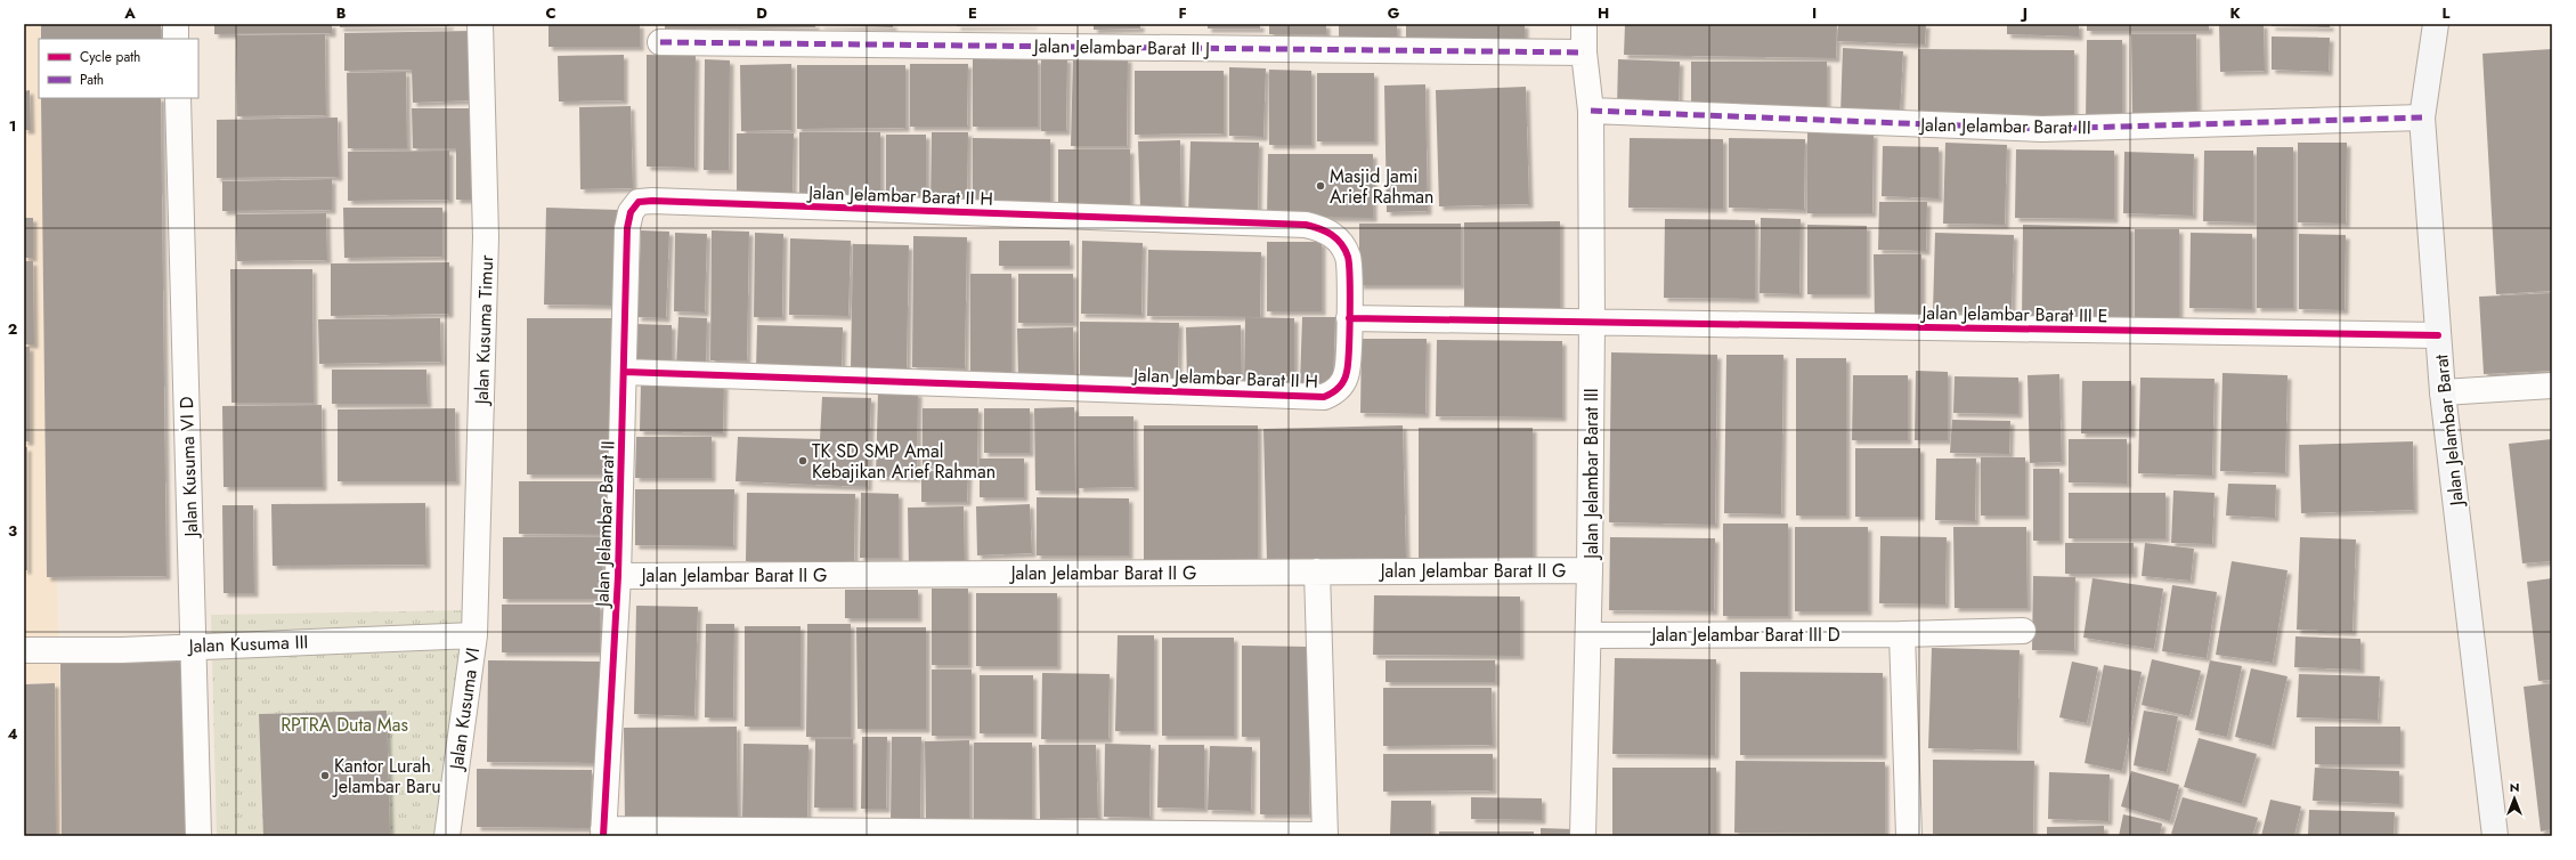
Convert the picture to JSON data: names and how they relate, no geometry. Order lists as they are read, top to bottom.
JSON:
{
  "streets": {
    "street": [
      "Jalan Jelambar Barat II J",
      "Jalan Jelambar Barat III",
      "Jalan Jelambar Barat II H",
      "Jalan Jelambar Barat III E",
      "Jalan Kusuma Timur",
      "Jalan Jelambar Barat",
      "Jalan Kusuma VI D",
      "Jalan Jelambar Barat II",
      "Jalan Jelambar Barat II G",
      "Jalan Jelambar Barat III D",
      "Jalan Kusuma III",
      "Jalan Kusuma VI"
    ]
  },
  "crossings": [
    ["Jalan Jelambar Barat II J", "Jalan Jelambar Barat III"],
    ["Jalan Jelambar Barat III", "Jalan Jelambar Barat III E"],
    ["Jalan Jelambar Barat III", "Jalan Jelambar Barat"],
    ["Jalan Jelambar Barat III", "Jalan Jelambar Barat II G"],
    ["Jalan Jelambar Barat III", "Jalan Jelambar Barat III D"],
    ["Jalan Jelambar Barat II H", "Jalan Jelambar Barat III E"],
    ["Jalan Jelambar Barat II H", "Jalan Jelambar Barat II"],
    ["Jalan Jelambar Barat III E", "Jalan Jelambar Barat"],
    ["Jalan Kusuma Timur", "Jalan Kusuma III"],
    ["Jalan Kusuma Timur", "Jalan Kusuma VI"],
    ["Jalan Kusuma VI D", "Jalan Kusuma III"],
    ["Jalan Jelambar Barat II", "Jalan Jelambar Barat II G"],
    ["Jalan Kusuma III", "Jalan Kusuma VI"]
  ],
  "parks": ["RPTRA Duta Mas"],
  "places": ["Masjid Jami Arief Rahman", "TK SD SMP Amal Kebajikan Arief Rahman", "Kantor Lurah Jelambar Baru"],
  "legend": ["Cycle path", "Path"],
  "north": "top",
  "grid": {
    "columns": [
      "A",
      "B",
      "C",
      "D",
      "E",
      "F",
      "G",
      "H",
      "I",
      "J",
      "K",
      "L"
    ],
    "rows": [
      "1",
      "2",
      "3",
      "4"
    ]
  }
}
